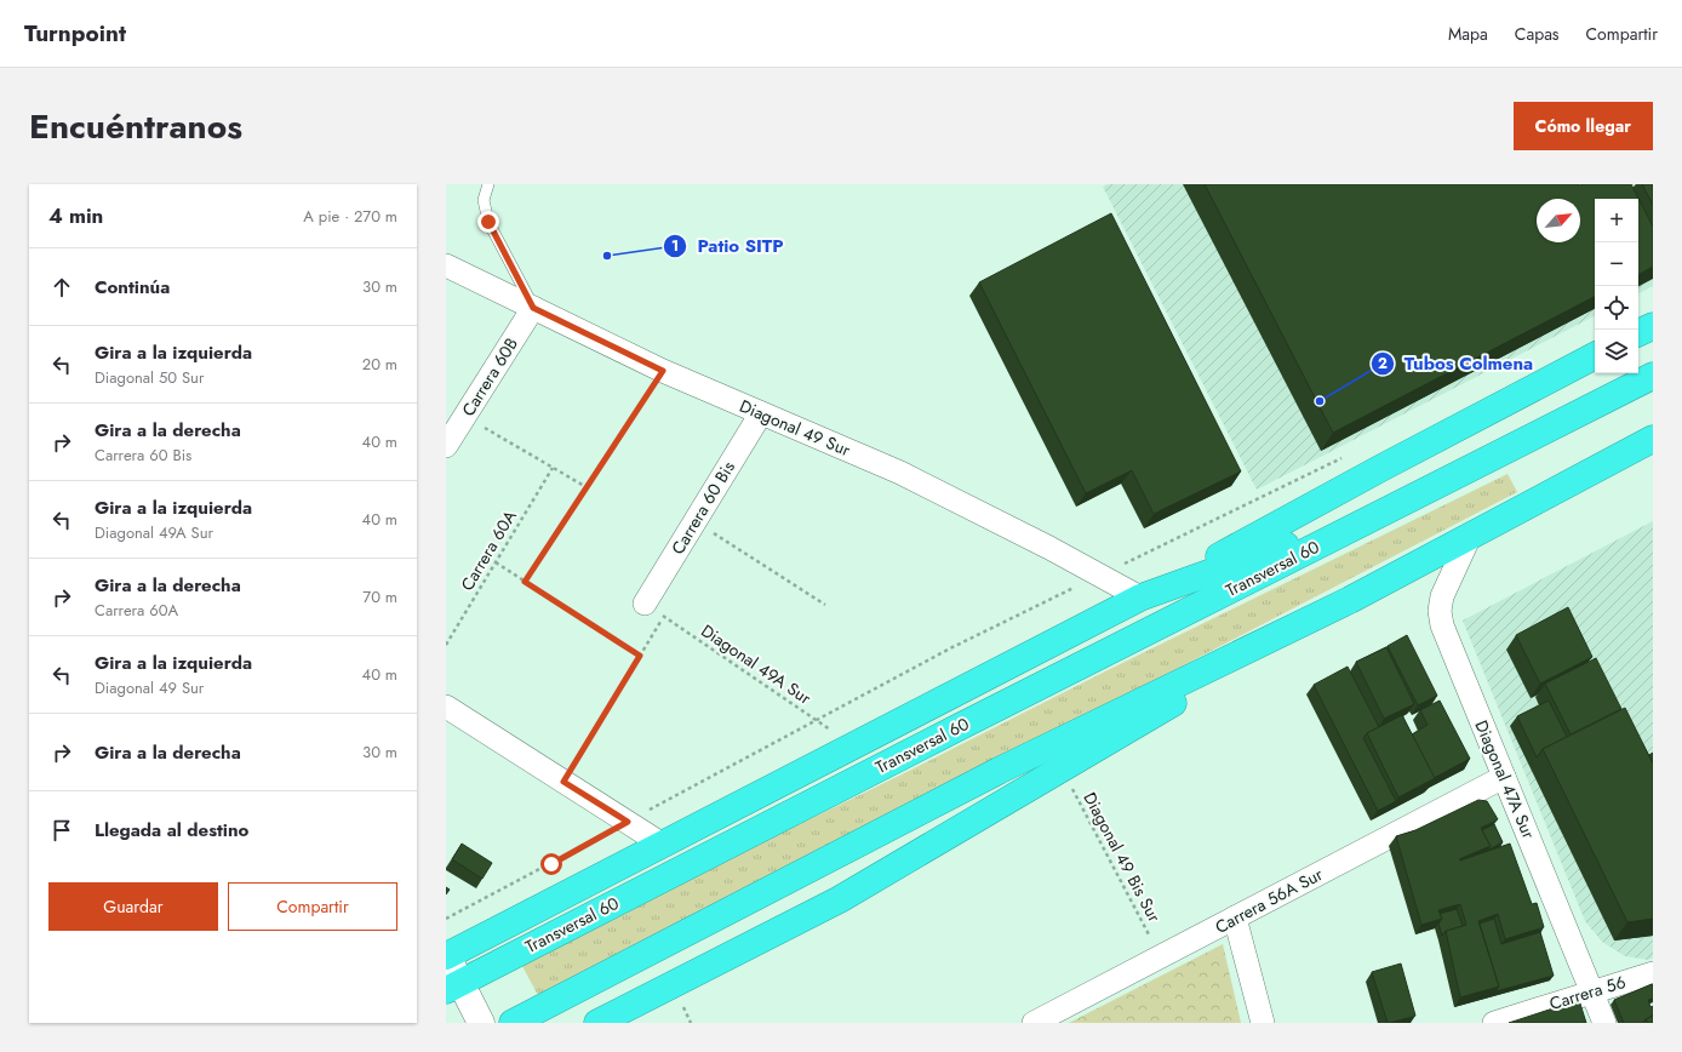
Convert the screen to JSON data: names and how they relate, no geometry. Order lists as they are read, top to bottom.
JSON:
{
  "streets": {
    "highway": ["Transversal 60"],
    "street": [
      "Carrera 60B",
      "Diagonal 49 Sur",
      "Carrera 60 Bis",
      "Diagonal 47A Sur",
      "Carrera 56A Sur",
      "Carrera 56"
    ],
    "path": ["Carrera 60A", "Diagonal 49A Sur", "Diagonal 49 Bis Sur"]
  },
  "crossings": [
    ["Carrera 60B", "Diagonal 49 Sur"],
    ["Diagonal 49 Sur", "Carrera 60 Bis"],
    ["Diagonal 49 Sur", "Transversal 60"],
    ["Carrera 60 Bis", "Diagonal 49A Sur"],
    ["Transversal 60", "Diagonal 49A Sur"],
    ["Diagonal 47A Sur", "Carrera 56A Sur"],
    ["Diagonal 47A Sur", "Carrera 56"],
    ["Diagonal 49 Bis Sur", "Carrera 56A Sur"]
  ],
  "places": ["Patio SITP", "Tubos Colmena"],
  "north": "top right",
  "page": {
    "header": "Turnpoint",
    "nav": ["Mapa", "Capas", "Compartir"],
    "title": "Encuéntranos",
    "buttons": [
      "Cómo llegar",
      ["Guardar", "Compartir"]
    ],
    "heading": ["4 min", "A pie · 270 m"],
    "map_buttons": ["+", "−"],
    "list": [
      ["Continúa", "30 m"],
      ["Gira a la izquierda", "Diagonal 50 Sur", "20 m"],
      ["Gira a la derecha", "Carrera 60 Bis", "40 m"],
      ["Gira a la izquierda", "Diagonal 49A Sur", "40 m"],
      ["Gira a la derecha", "Carrera 60A", "70 m"],
      ["Gira a la izquierda", "Diagonal 49 Sur", "40 m"],
      ["Gira a la derecha", "30 m"],
      "Llegada al destino"
    ]
  }
}
